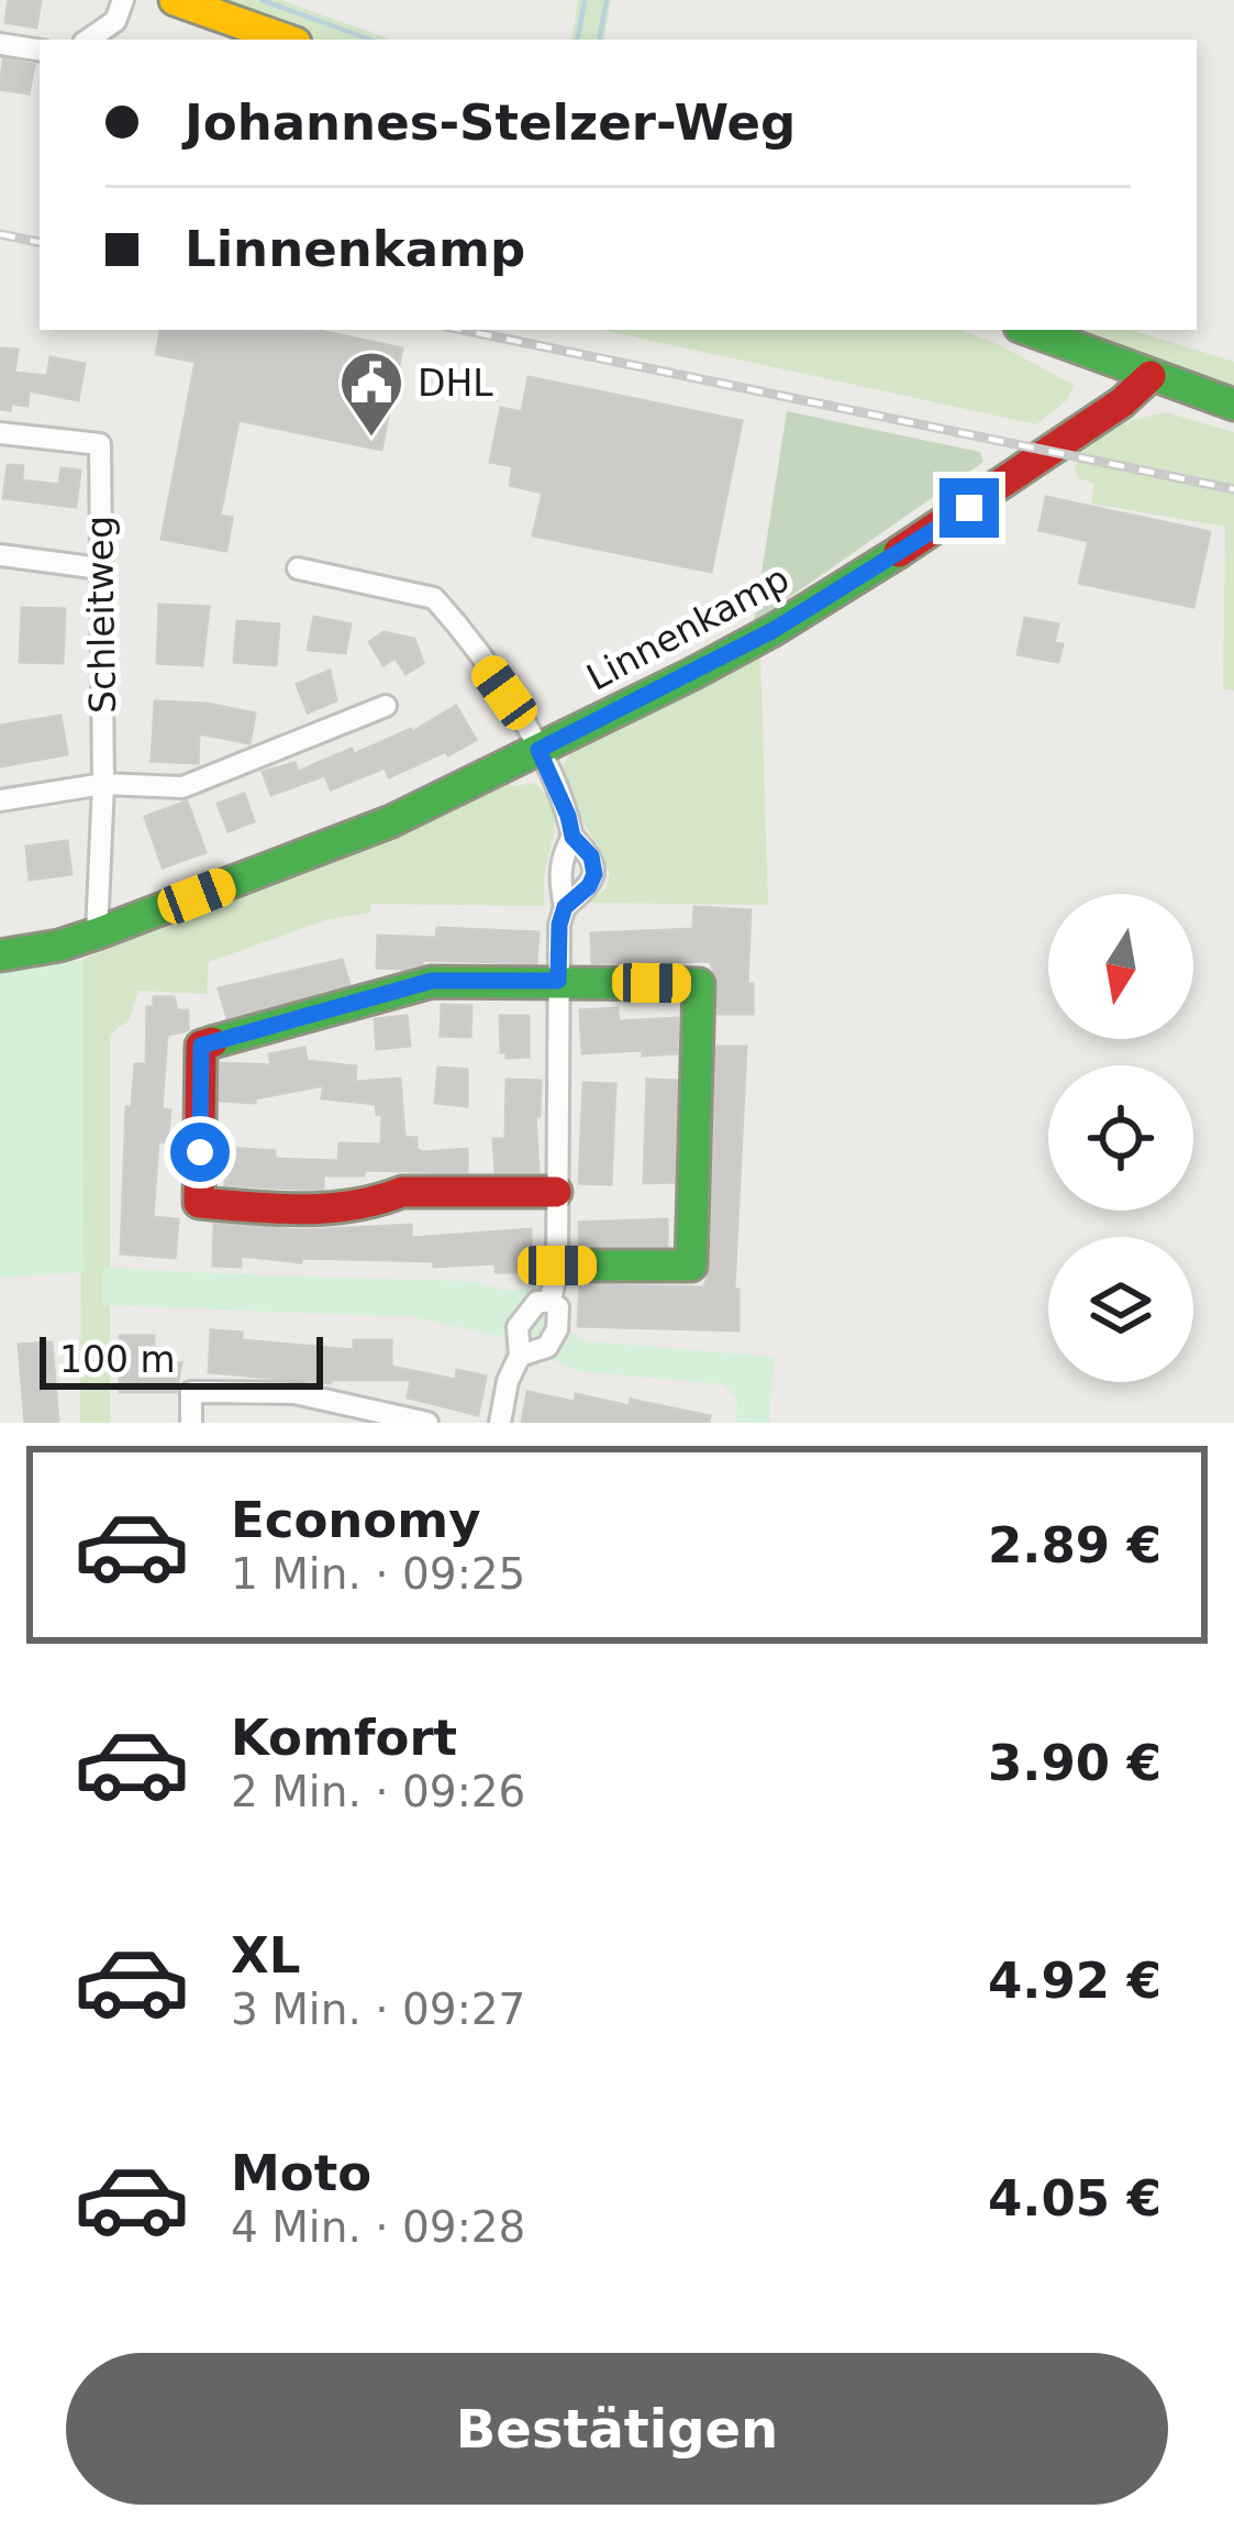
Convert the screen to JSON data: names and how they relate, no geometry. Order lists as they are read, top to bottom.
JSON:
{
  "streets": {
    "main road": ["Linnenkamp"],
    "street": ["Schleitweg"]
  },
  "crossings": [
    ["Schleitweg", "Linnenkamp"]
  ],
  "places": {
    "public building": ["DHL"]
  },
  "scale_bar": "100 m",
  "north": "bottom",
  "page": {
    "banner": ["Johannes-Stelzer-Weg", "Linnenkamp"],
    "scale": "100 m",
    "list": [
      {
        "name": "Economy",
        "note": "1 Min. · 09:25",
        "value": "2.89 €"
      },
      {
        "name": "Komfort",
        "note": "2 Min. · 09:26",
        "value": "3.90 €"
      },
      {
        "name": "XL",
        "note": "3 Min. · 09:27",
        "value": "4.92 €"
      },
      {
        "name": "Moto",
        "note": "4 Min. · 09:28",
        "value": "4.05 €"
      }
    ],
    "buttons": "Bestätigen"
  }
}
